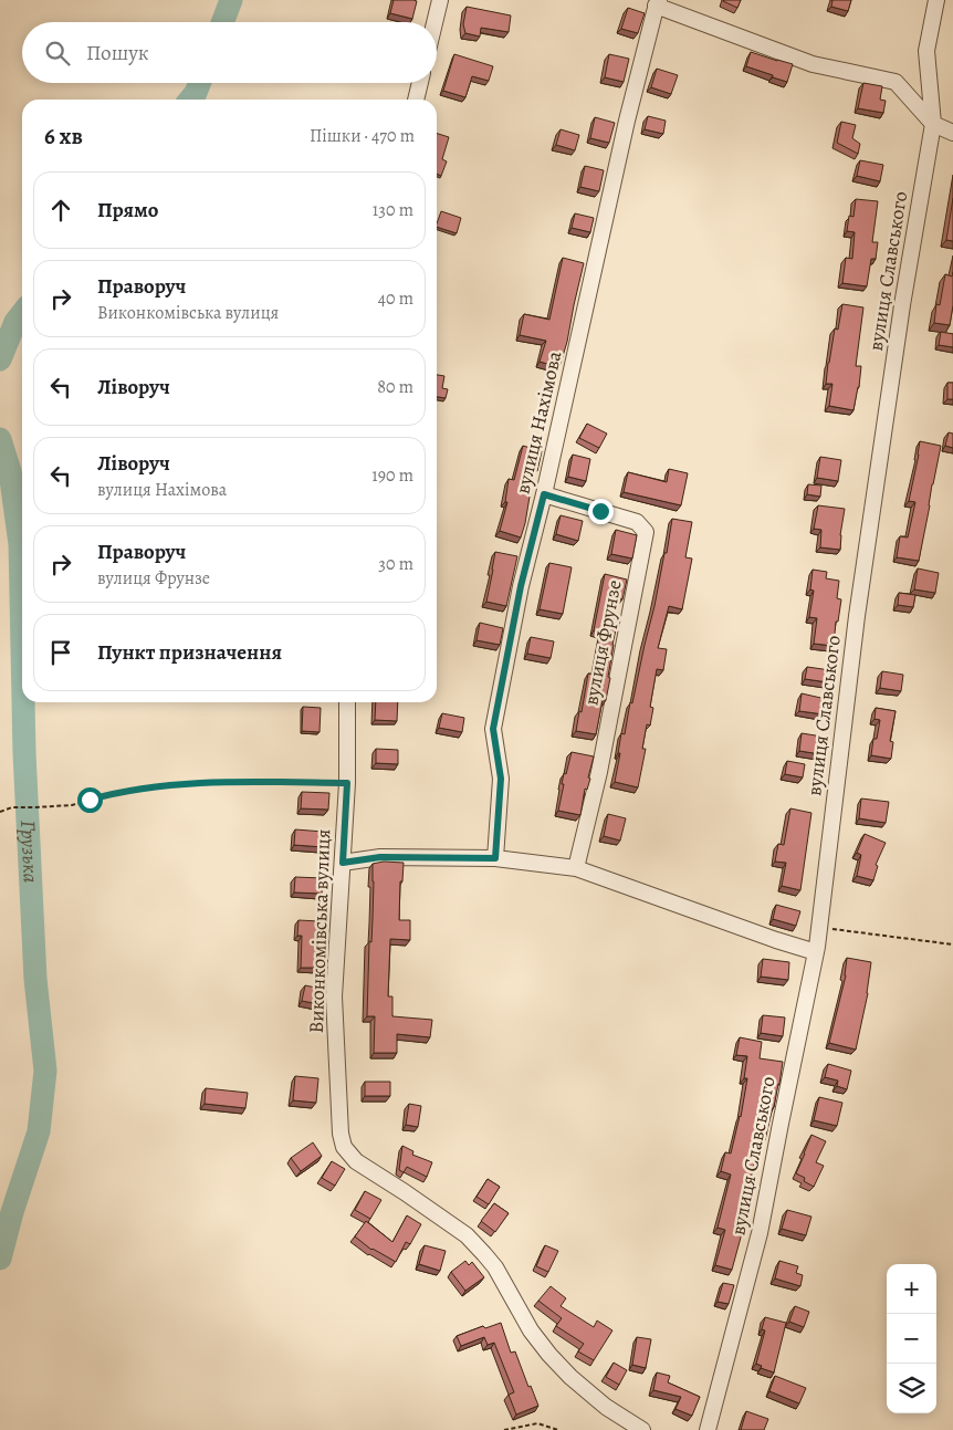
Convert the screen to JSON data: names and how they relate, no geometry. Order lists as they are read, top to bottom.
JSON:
{
  "streets": {
    "street": [
      "вулиця Славського",
      "вулиця Нахімова",
      "вулиця Фрунзе",
      "Виконкомівська вулиця"
    ]
  },
  "crossings": [
    ["вулиця Нахімова", "вулиця Фрунзе"]
  ],
  "water": ["Грузька"],
  "page": {
    "search": "Пошук",
    "heading": ["6 хв", "Пішки · 470 m"],
    "list": [
      ["Прямо", "130 m"],
      ["Праворуч", "Виконкомівська вулиця", "40 m"],
      ["Ліворуч", "80 m"],
      ["Ліворуч", "вулиця Нахімова", "190 m"],
      ["Праворуч", "вулиця Фрунзе", "30 m"],
      "Пункт призначення"
    ],
    "map_buttons": ["+", "−"]
  }
}
